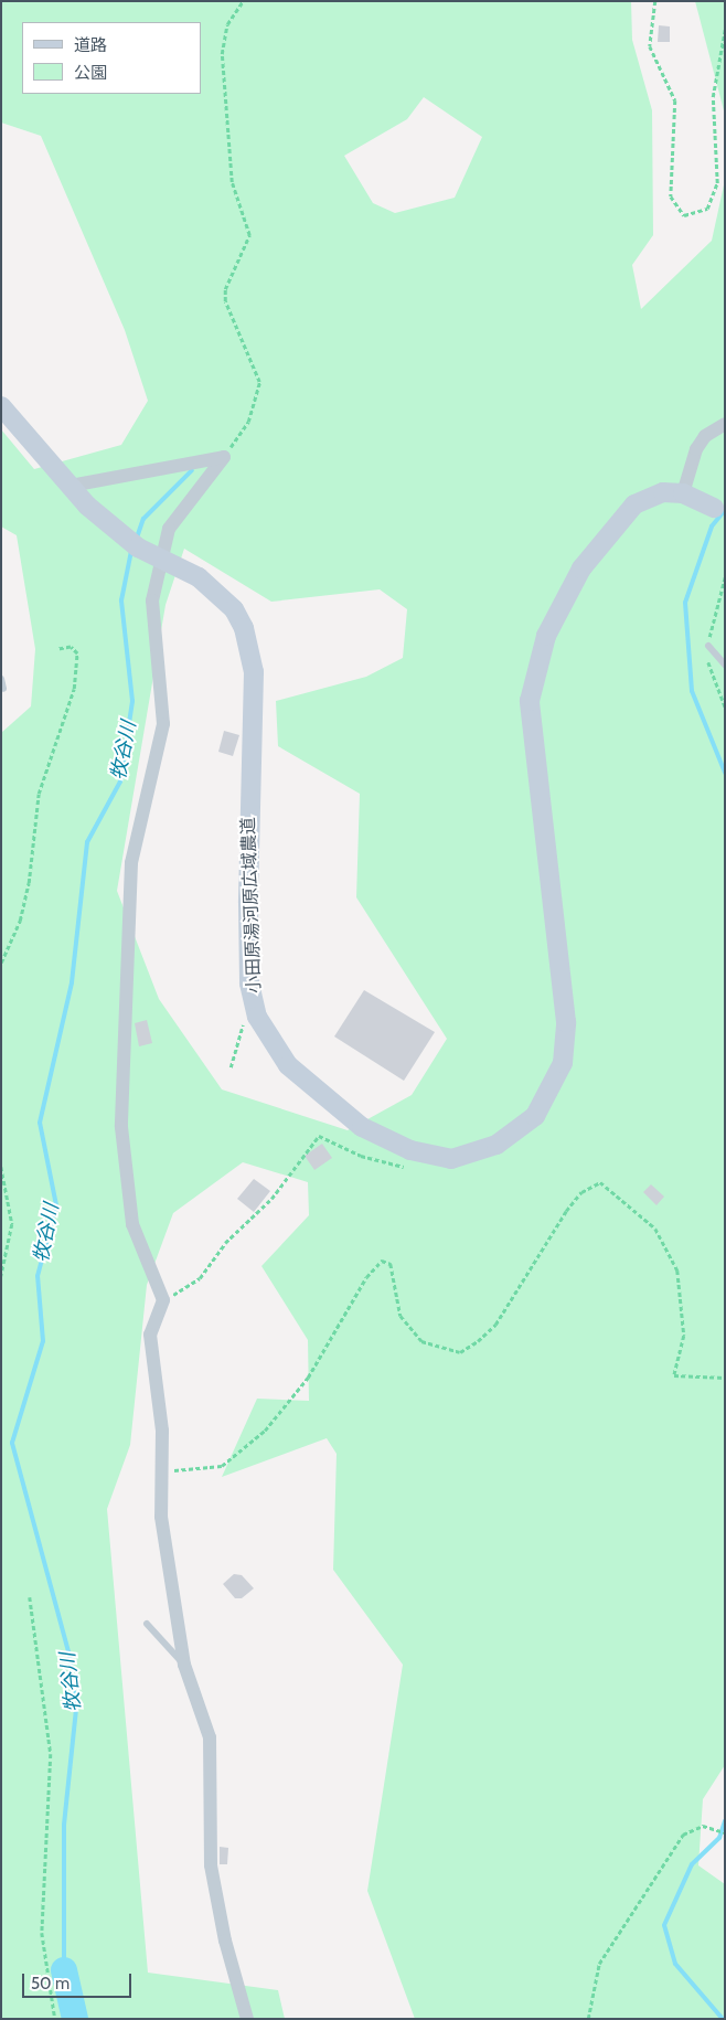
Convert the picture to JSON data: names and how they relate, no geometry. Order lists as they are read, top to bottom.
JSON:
{
  "streets": {
    "street": ["小田原湯河原広域農道"]
  },
  "water": ["牧谷川"],
  "legend": ["道路", "公園"],
  "scale_bar": "50 m"
}
